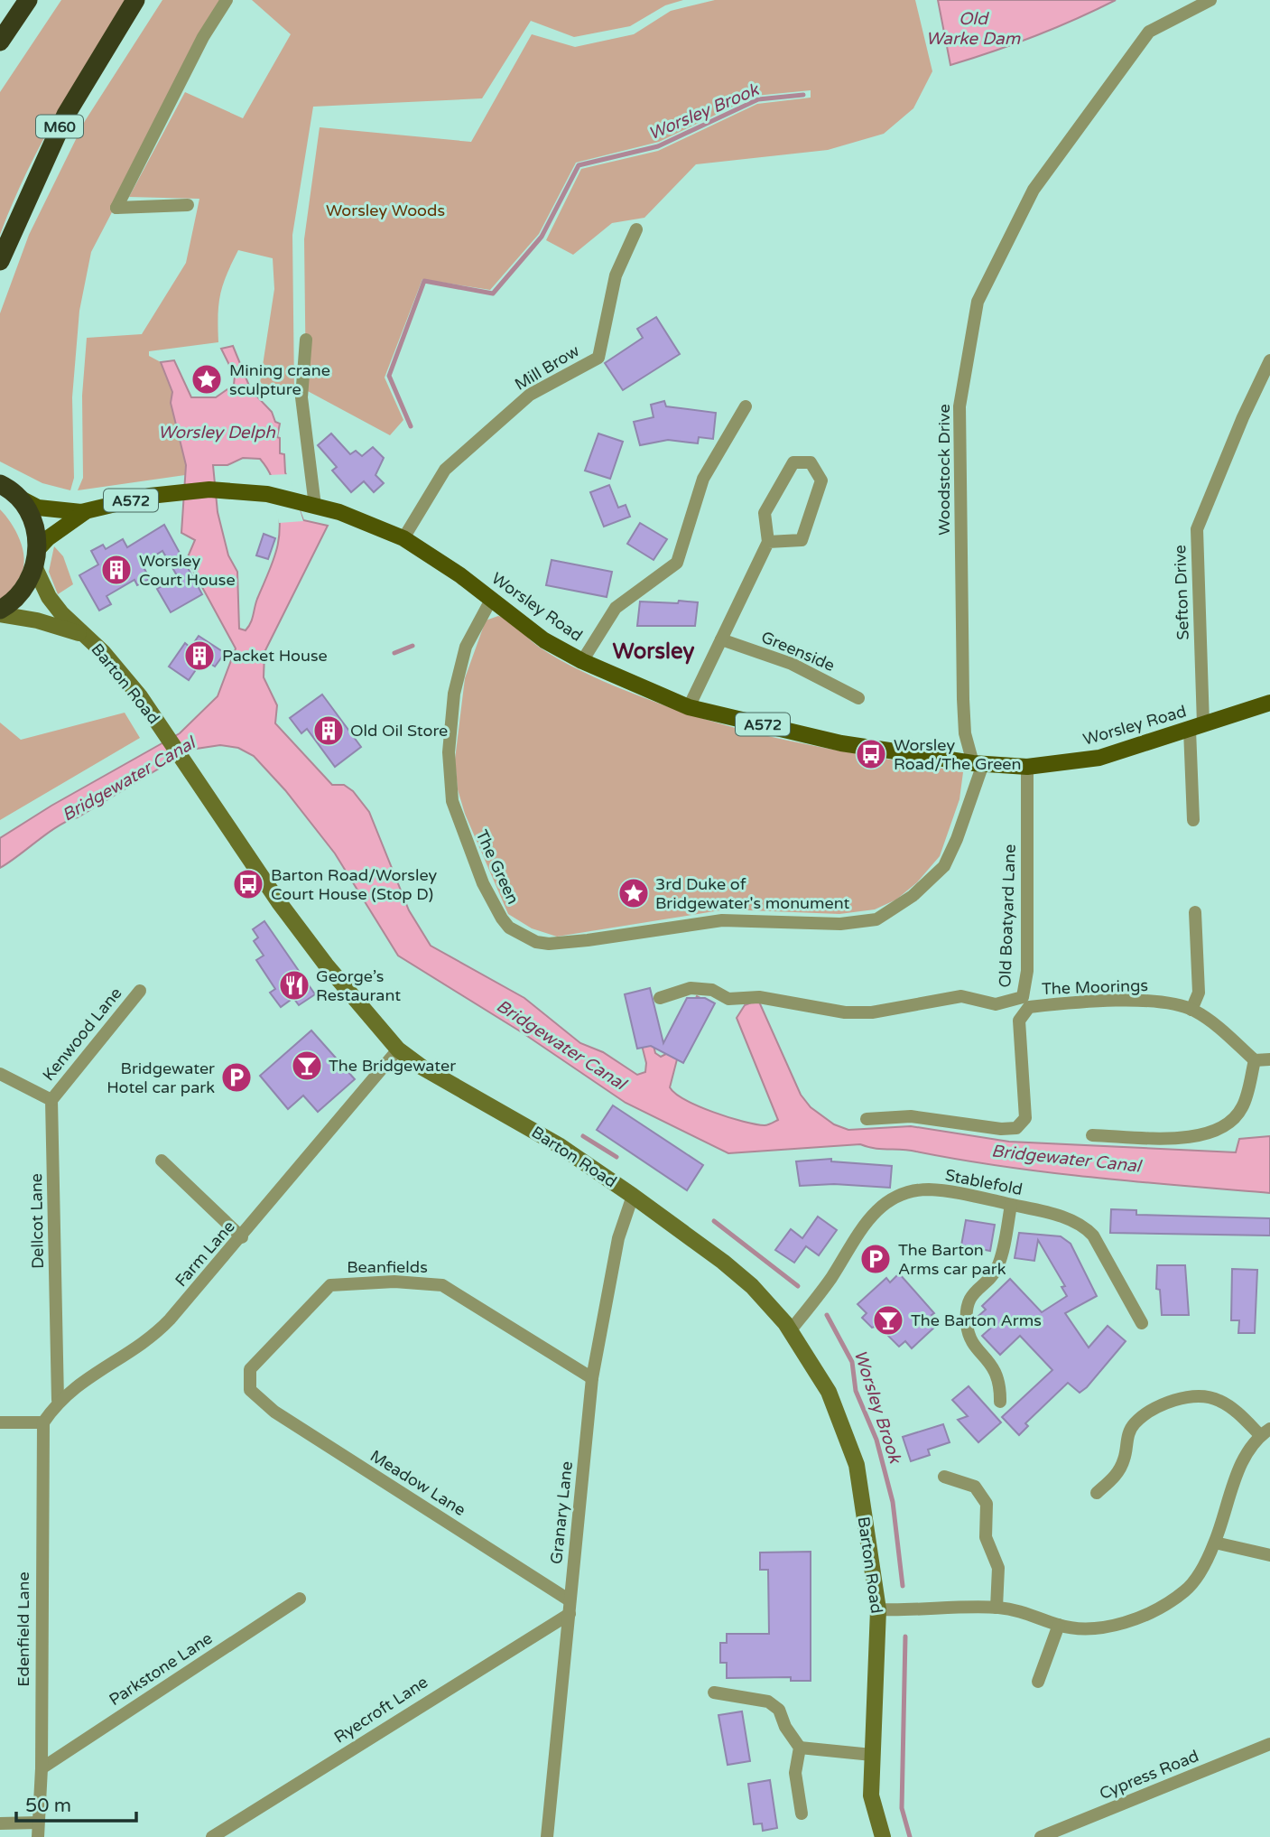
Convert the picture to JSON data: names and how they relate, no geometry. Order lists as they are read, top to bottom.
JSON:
{
  "streets": {
    "highway": ["M60", "A572"],
    "main road": ["Worsley Road", "Barton Road"],
    "street": [
      "Mill Brow",
      "Woodstock Drive",
      "Sefton Drive",
      "Greenside",
      "The Green",
      "Old Boatyard Lane",
      "The Moorings",
      "Kenwood Lane",
      "Stablefold",
      "Dellcot Lane",
      "Farm Lane",
      "Beanfields",
      "Meadow Lane",
      "Granary Lane",
      "Edenfield Lane",
      "Parkstone Lane",
      "Ryecroft Lane",
      "Cypress Road"
    ]
  },
  "crossings": [
    ["Mill Brow", "Worsley Road"],
    ["Woodstock Drive", "Worsley Road"],
    ["Woodstock Drive", "The Green"],
    ["A572", "Worsley Road"],
    ["A572", "Barton Road"],
    ["Sefton Drive", "Worsley Road"],
    ["Worsley Road", "Barton Road"],
    ["Worsley Road", "The Green"],
    ["Worsley Road", "Old Boatyard Lane"],
    ["Barton Road", "Stablefold"],
    ["Barton Road", "Farm Lane"],
    ["Barton Road", "Granary Lane"],
    ["Kenwood Lane", "Dellcot Lane"],
    ["Dellcot Lane", "Farm Lane"],
    ["Farm Lane", "Edenfield Lane"],
    ["Beanfields", "Meadow Lane"],
    ["Beanfields", "Granary Lane"],
    ["Meadow Lane", "Granary Lane"],
    ["Meadow Lane", "Ryecroft Lane"],
    ["Granary Lane", "Ryecroft Lane"],
    ["Edenfield Lane", "Parkstone Lane"]
  ],
  "districts": ["Worsley"],
  "water": [
    "Old Warke Dam",
    "Worsley Brook",
    "Worsley Delph",
    "Bridgewater Canal"
  ],
  "parks": ["Worsley Woods"],
  "places": {
    "place": ["Mining crane sculpture", "3rd Duke of Bridgewater's monument"],
    "building": ["Worsley Court House", "Packet House", "Old Oil Store"],
    "bus stop": ["Worsley Road/The Green", "Barton Road/Worsley Court House (Stop D)"],
    "restaurant": ["George’s Restaurant"],
    "bar": ["The Bridgewater", "The Barton Arms"],
    "parking": ["Bridgewater Hotel car park", "The Barton Arms car park"]
  },
  "scale_bar": "50 m"
}
